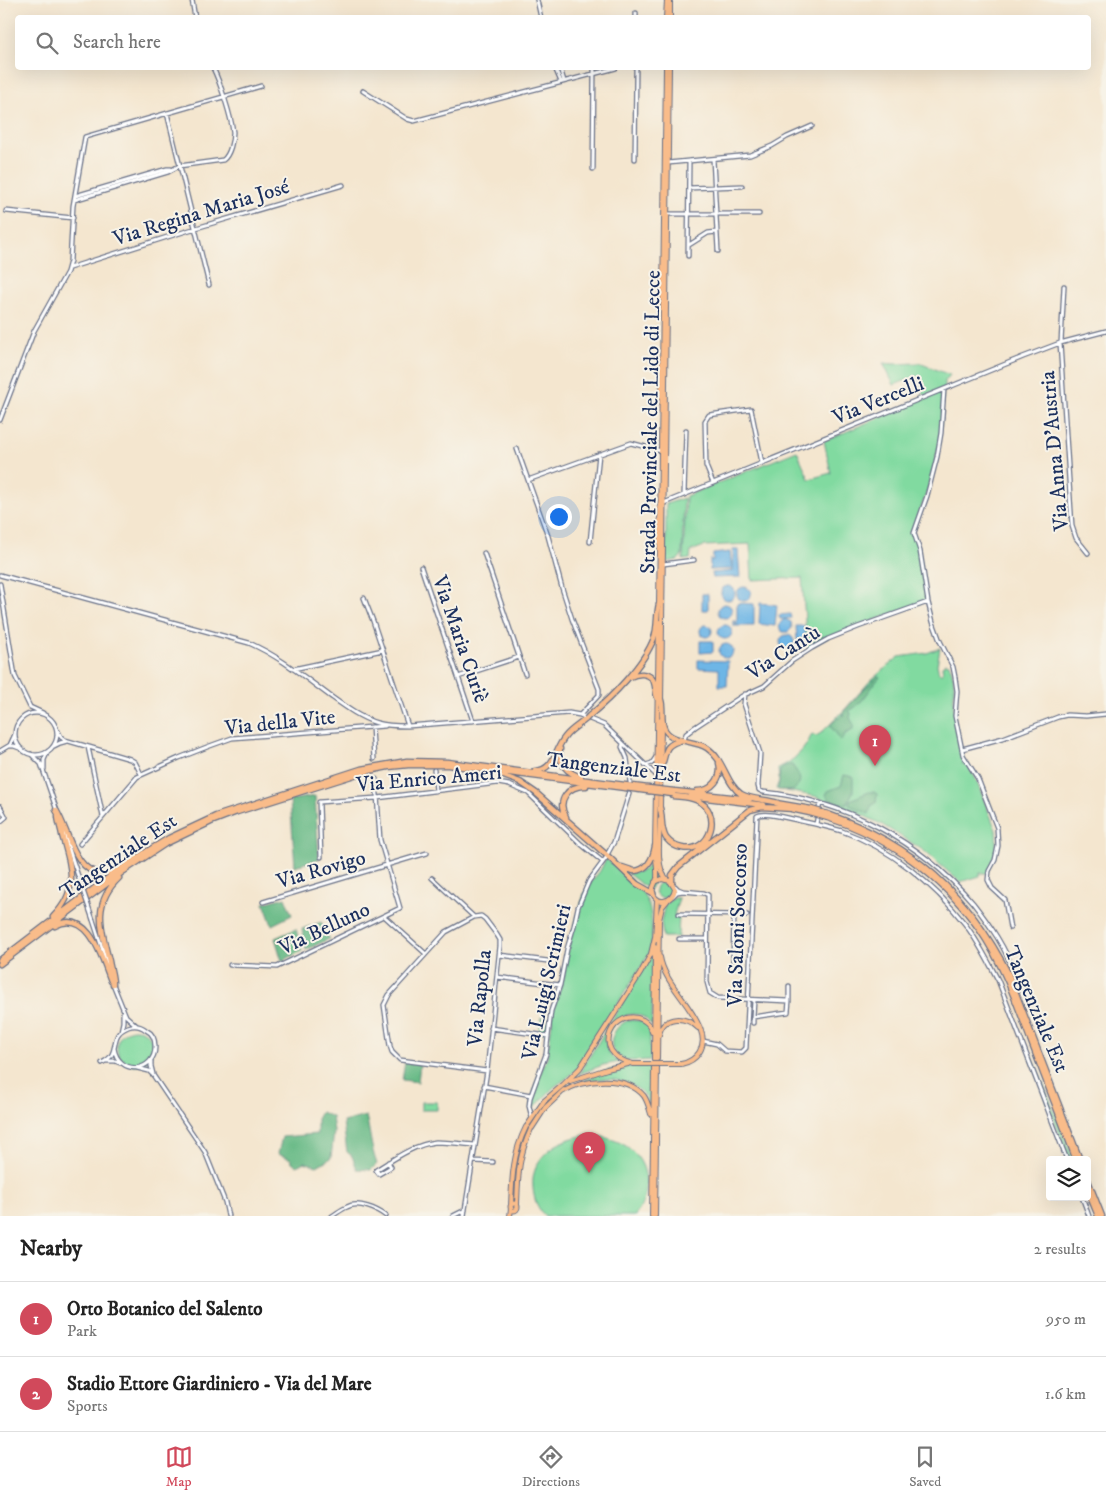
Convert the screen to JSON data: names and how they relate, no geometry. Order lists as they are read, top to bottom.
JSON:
{
  "streets": {
    "highway": ["Tangenziale Est"],
    "main road": ["Strada Provinciale del Lido di Lecce"],
    "street": [
      "Via Regina Maria José",
      "Via Vercelli",
      "Via Anna D'Austria",
      "Via Maria Curiè",
      "Via Cantù",
      "Via della Vite",
      "Via Enrico Ameri",
      "Via Rovigo",
      "Via Saloni Soccorso",
      "Via Belluno",
      "Via Luigi Scrimieri",
      "Via Rapolla"
    ]
  },
  "crossings": [
    ["Via Vercelli", "Strada Provinciale del Lido di Lecce"],
    ["Via Vercelli", "Via Anna D'Austria"],
    ["Strada Provinciale del Lido di Lecce", "Tangenziale Est"],
    ["Via Cantù", "Tangenziale Est"],
    ["Via Enrico Ameri", "Via Luigi Scrimieri"],
    ["Via Rovigo", "Via Belluno"]
  ],
  "page": {
    "search": "Search here",
    "pins": ["1", "2"],
    "heading": ["Nearby", "2 results"],
    "list": [
      {
        "mark": "1",
        "name": "Orto Botanico del Salento",
        "note": "Park",
        "value": "950 m"
      },
      {
        "mark": "2",
        "name": "Stadio Ettore Giardiniero - Via del Mare",
        "note": "Sports",
        "value": "1.6 km"
      }
    ],
    "nav": ["Map", "Directions", "Saved"]
  }
}
